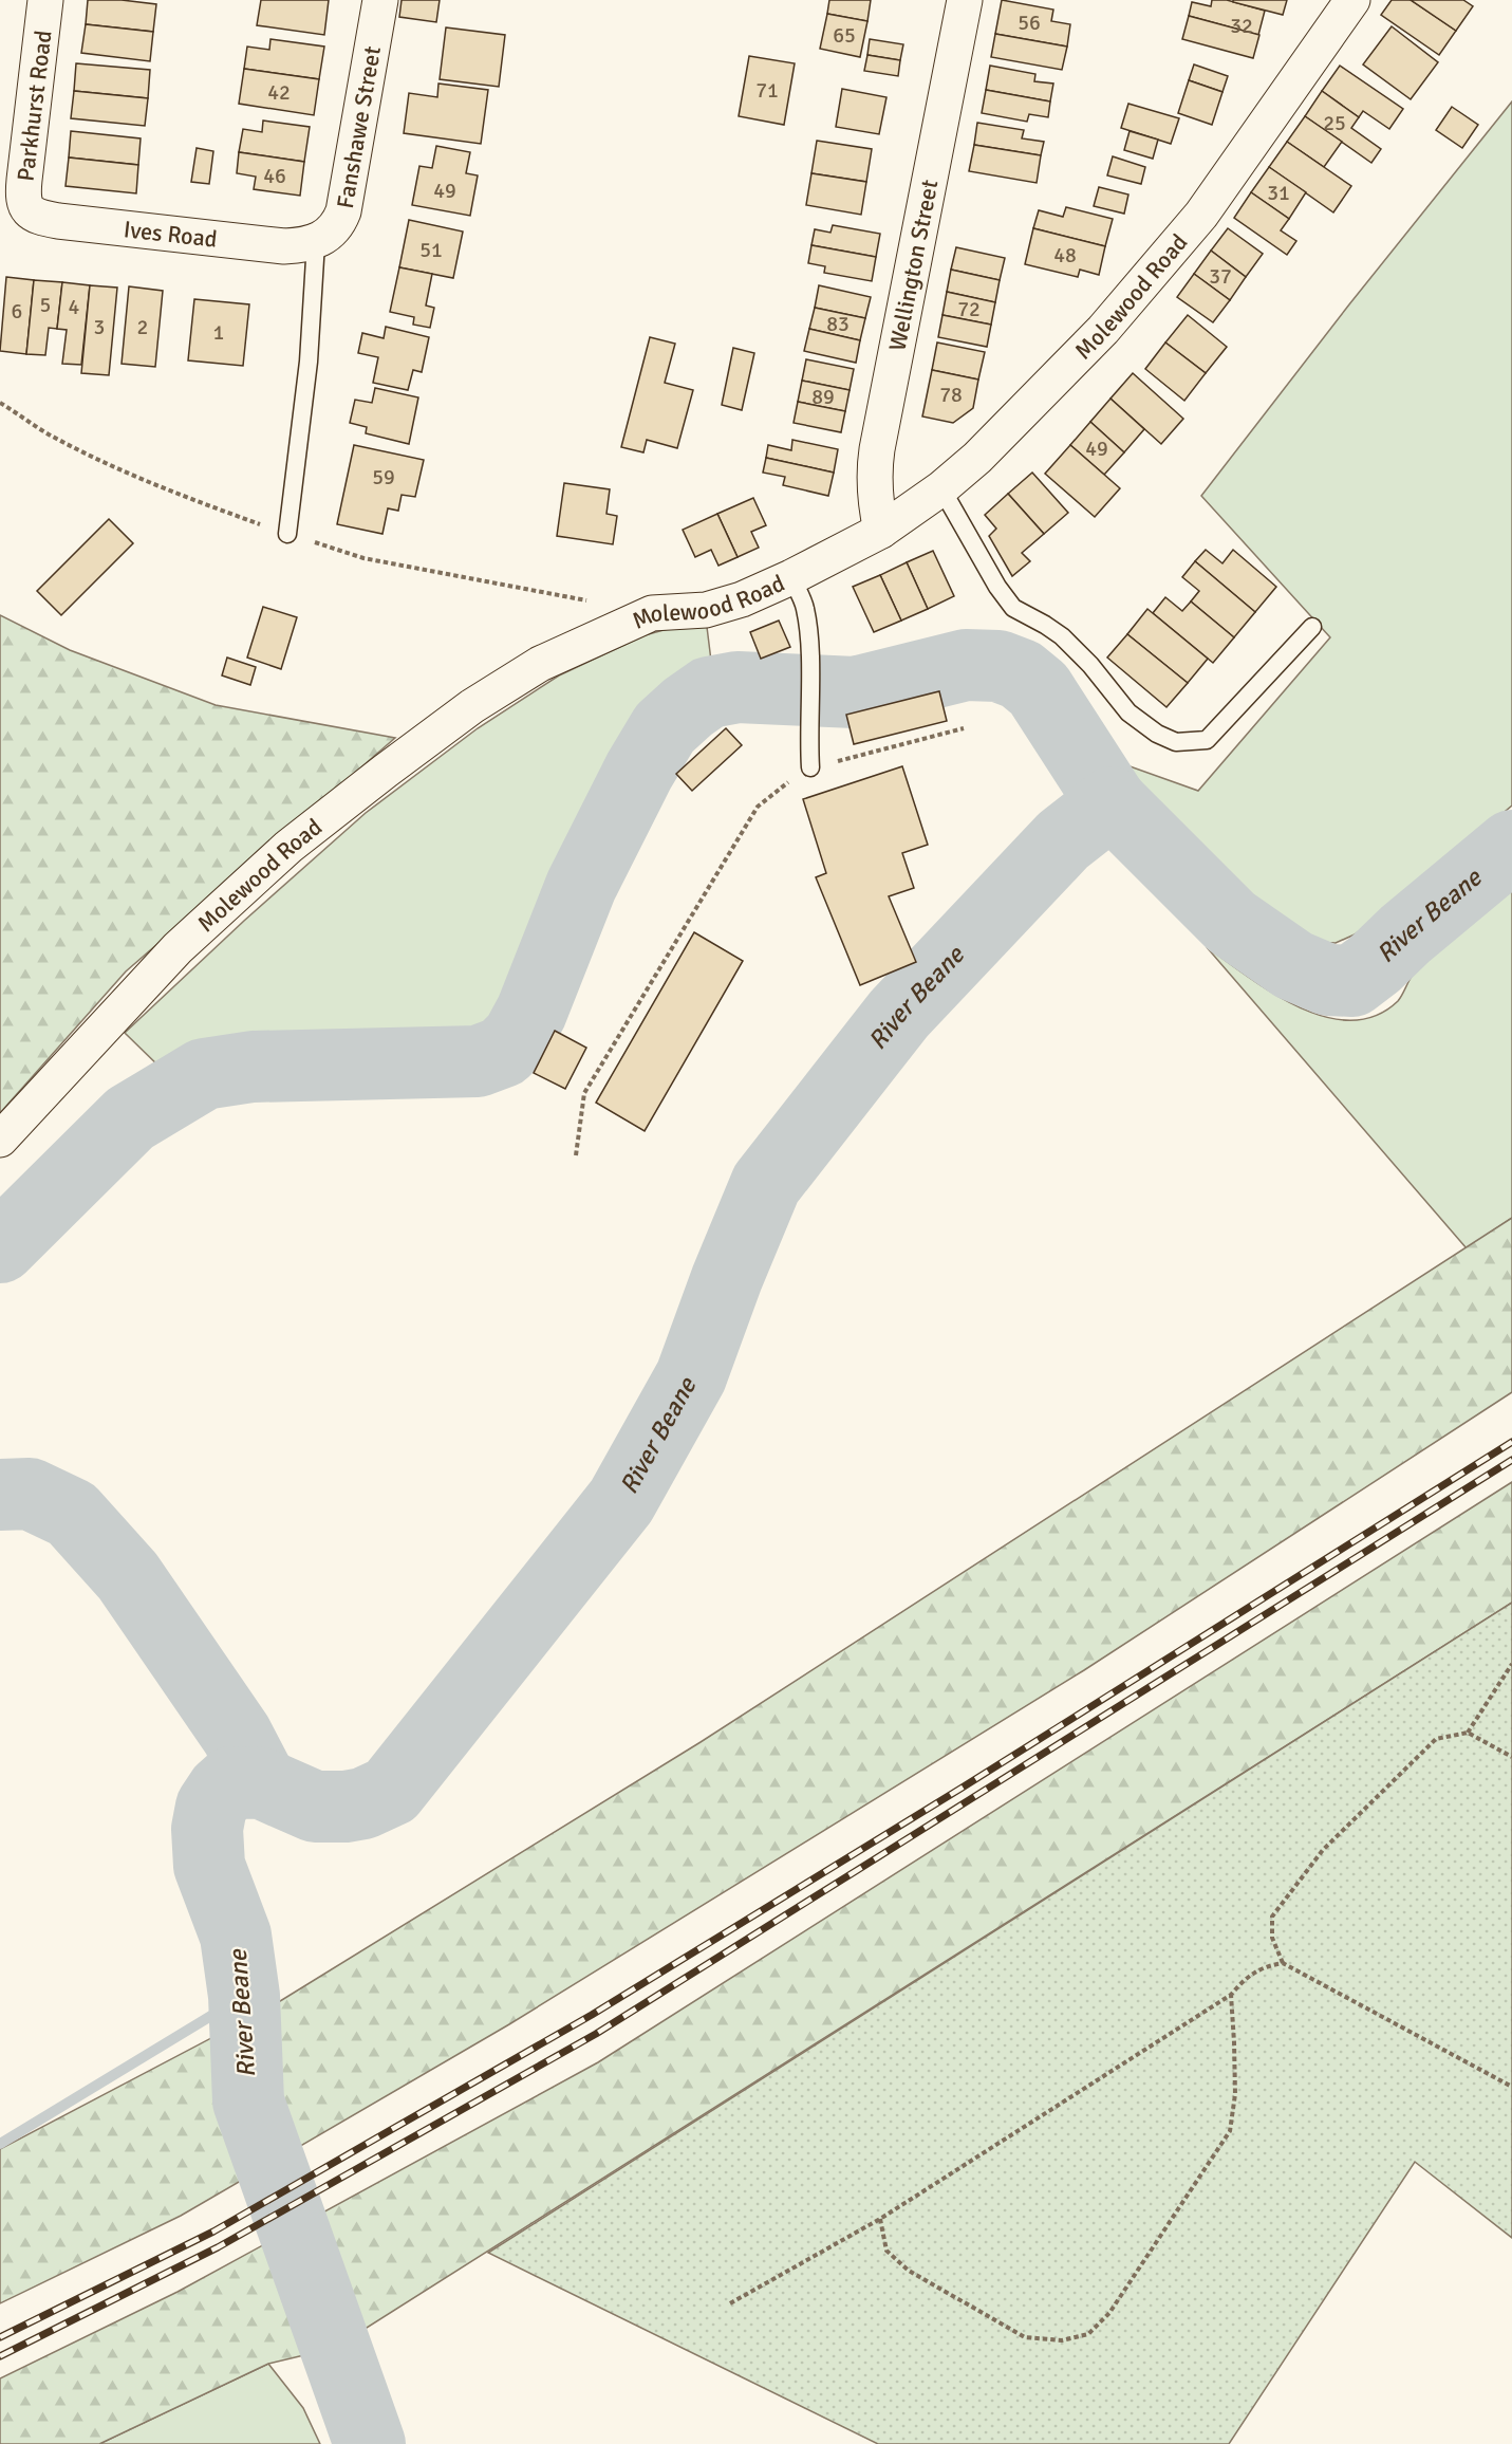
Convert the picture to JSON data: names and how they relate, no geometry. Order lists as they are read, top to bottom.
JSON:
{
  "streets": {
    "street": [
      "Parkhurst Road",
      "Fanshawe Street",
      "Ives Road",
      "Wellington Street",
      "Molewood Road"
    ]
  },
  "crossings": [
    ["Parkhurst Road", "Ives Road"],
    ["Fanshawe Street", "Ives Road"],
    ["Wellington Street", "Molewood Road"]
  ],
  "water": ["River Beane"],
  "house_numbers": [
    "56",
    "32",
    "65",
    "71",
    "42",
    "25",
    "46",
    "49",
    "31",
    "51",
    "48",
    "37",
    "5",
    "4",
    "72",
    "6",
    "83",
    "3",
    "2",
    "1",
    "78",
    "89",
    "49",
    "59"
  ]
}
